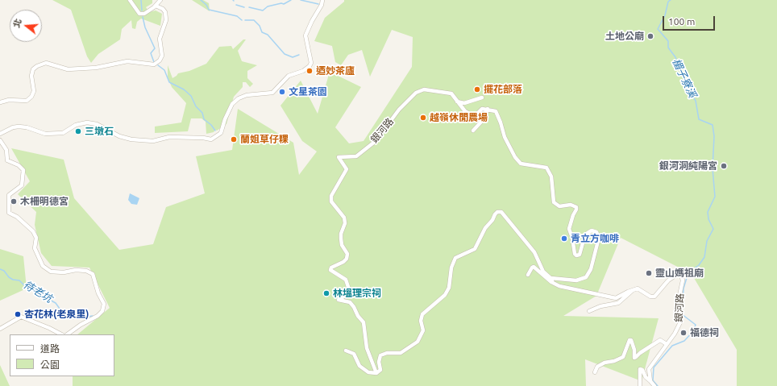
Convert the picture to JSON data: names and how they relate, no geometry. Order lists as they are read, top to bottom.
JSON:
{
  "streets": {
    "street": ["銀河路"]
  },
  "water": ["楣子寮溪", "待老坑"],
  "places": [
    "土地公廟",
    "迺妙茶廬",
    "擺花部落",
    "文星茶園",
    "越嶺休閒農場",
    "三墩石",
    "蘭姐草仔粿",
    "銀河洞純陽宮",
    "木柵明德宮",
    "青立方咖啡",
    "靈山媽祖廟",
    "林塭理宗祠",
    "杏花林(老泉里)",
    "福德祠"
  ],
  "legend": ["道路", "公園"],
  "scale_bar": "100 m",
  "north": "left"
}
